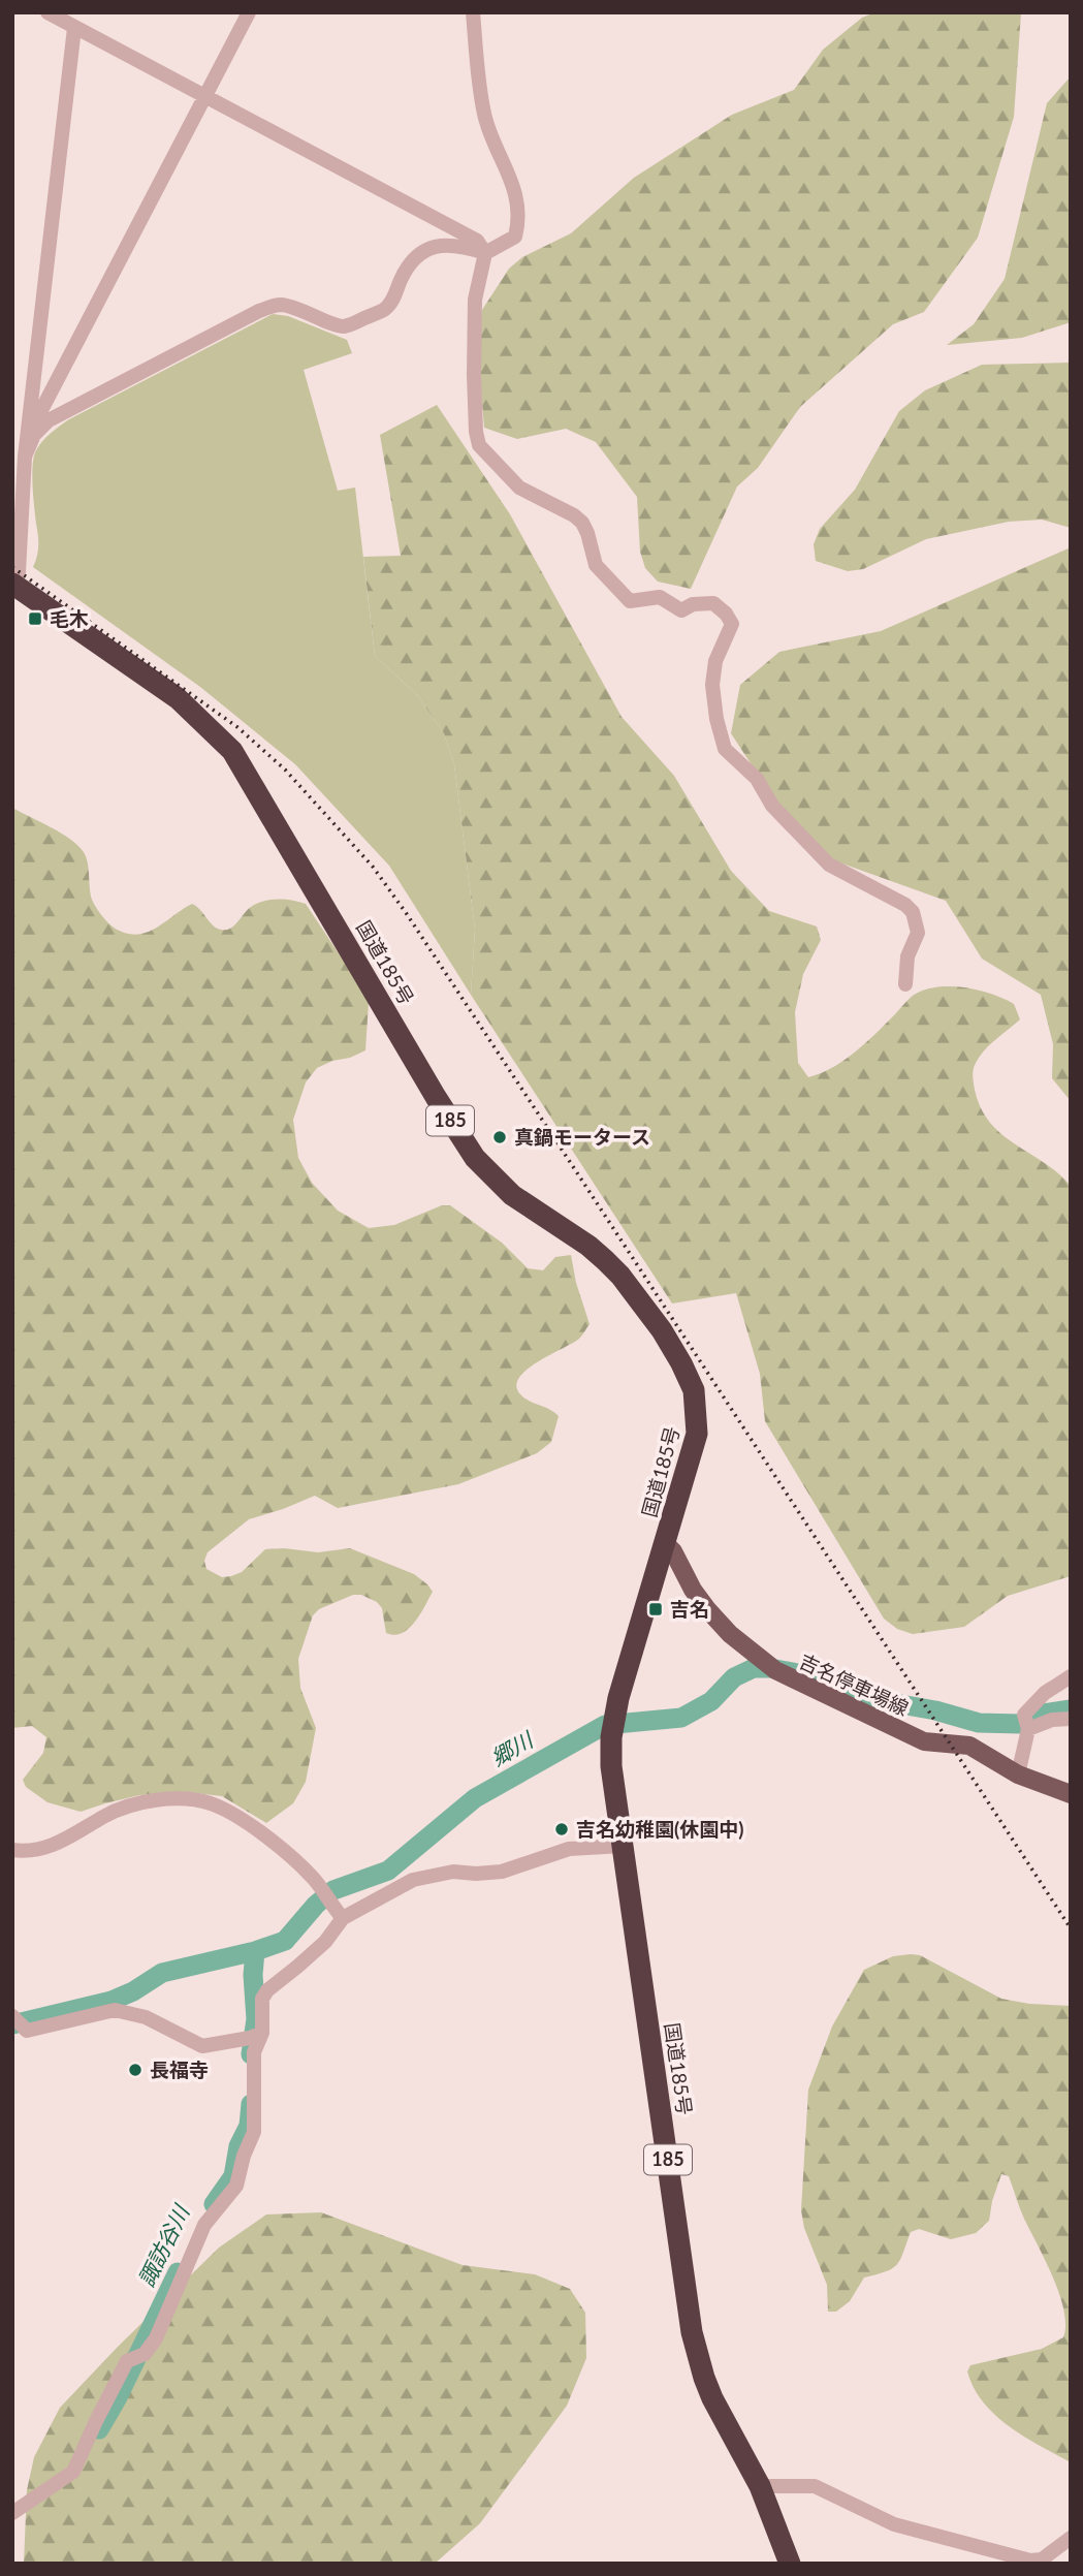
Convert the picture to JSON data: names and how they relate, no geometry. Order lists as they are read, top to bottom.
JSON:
{
  "streets": {
    "highway": ["国道185号", "185"],
    "main road": ["吉名停車場線"]
  },
  "crossings": [
    ["国道185号", "吉名停車場線"]
  ],
  "water": ["郷川", "諏訪谷川"],
  "places": {
    "transit": ["毛木", "吉名"],
    "other": ["真鍋モータース", "吉名幼稚園(休園中)", "長福寺"]
  }
}
